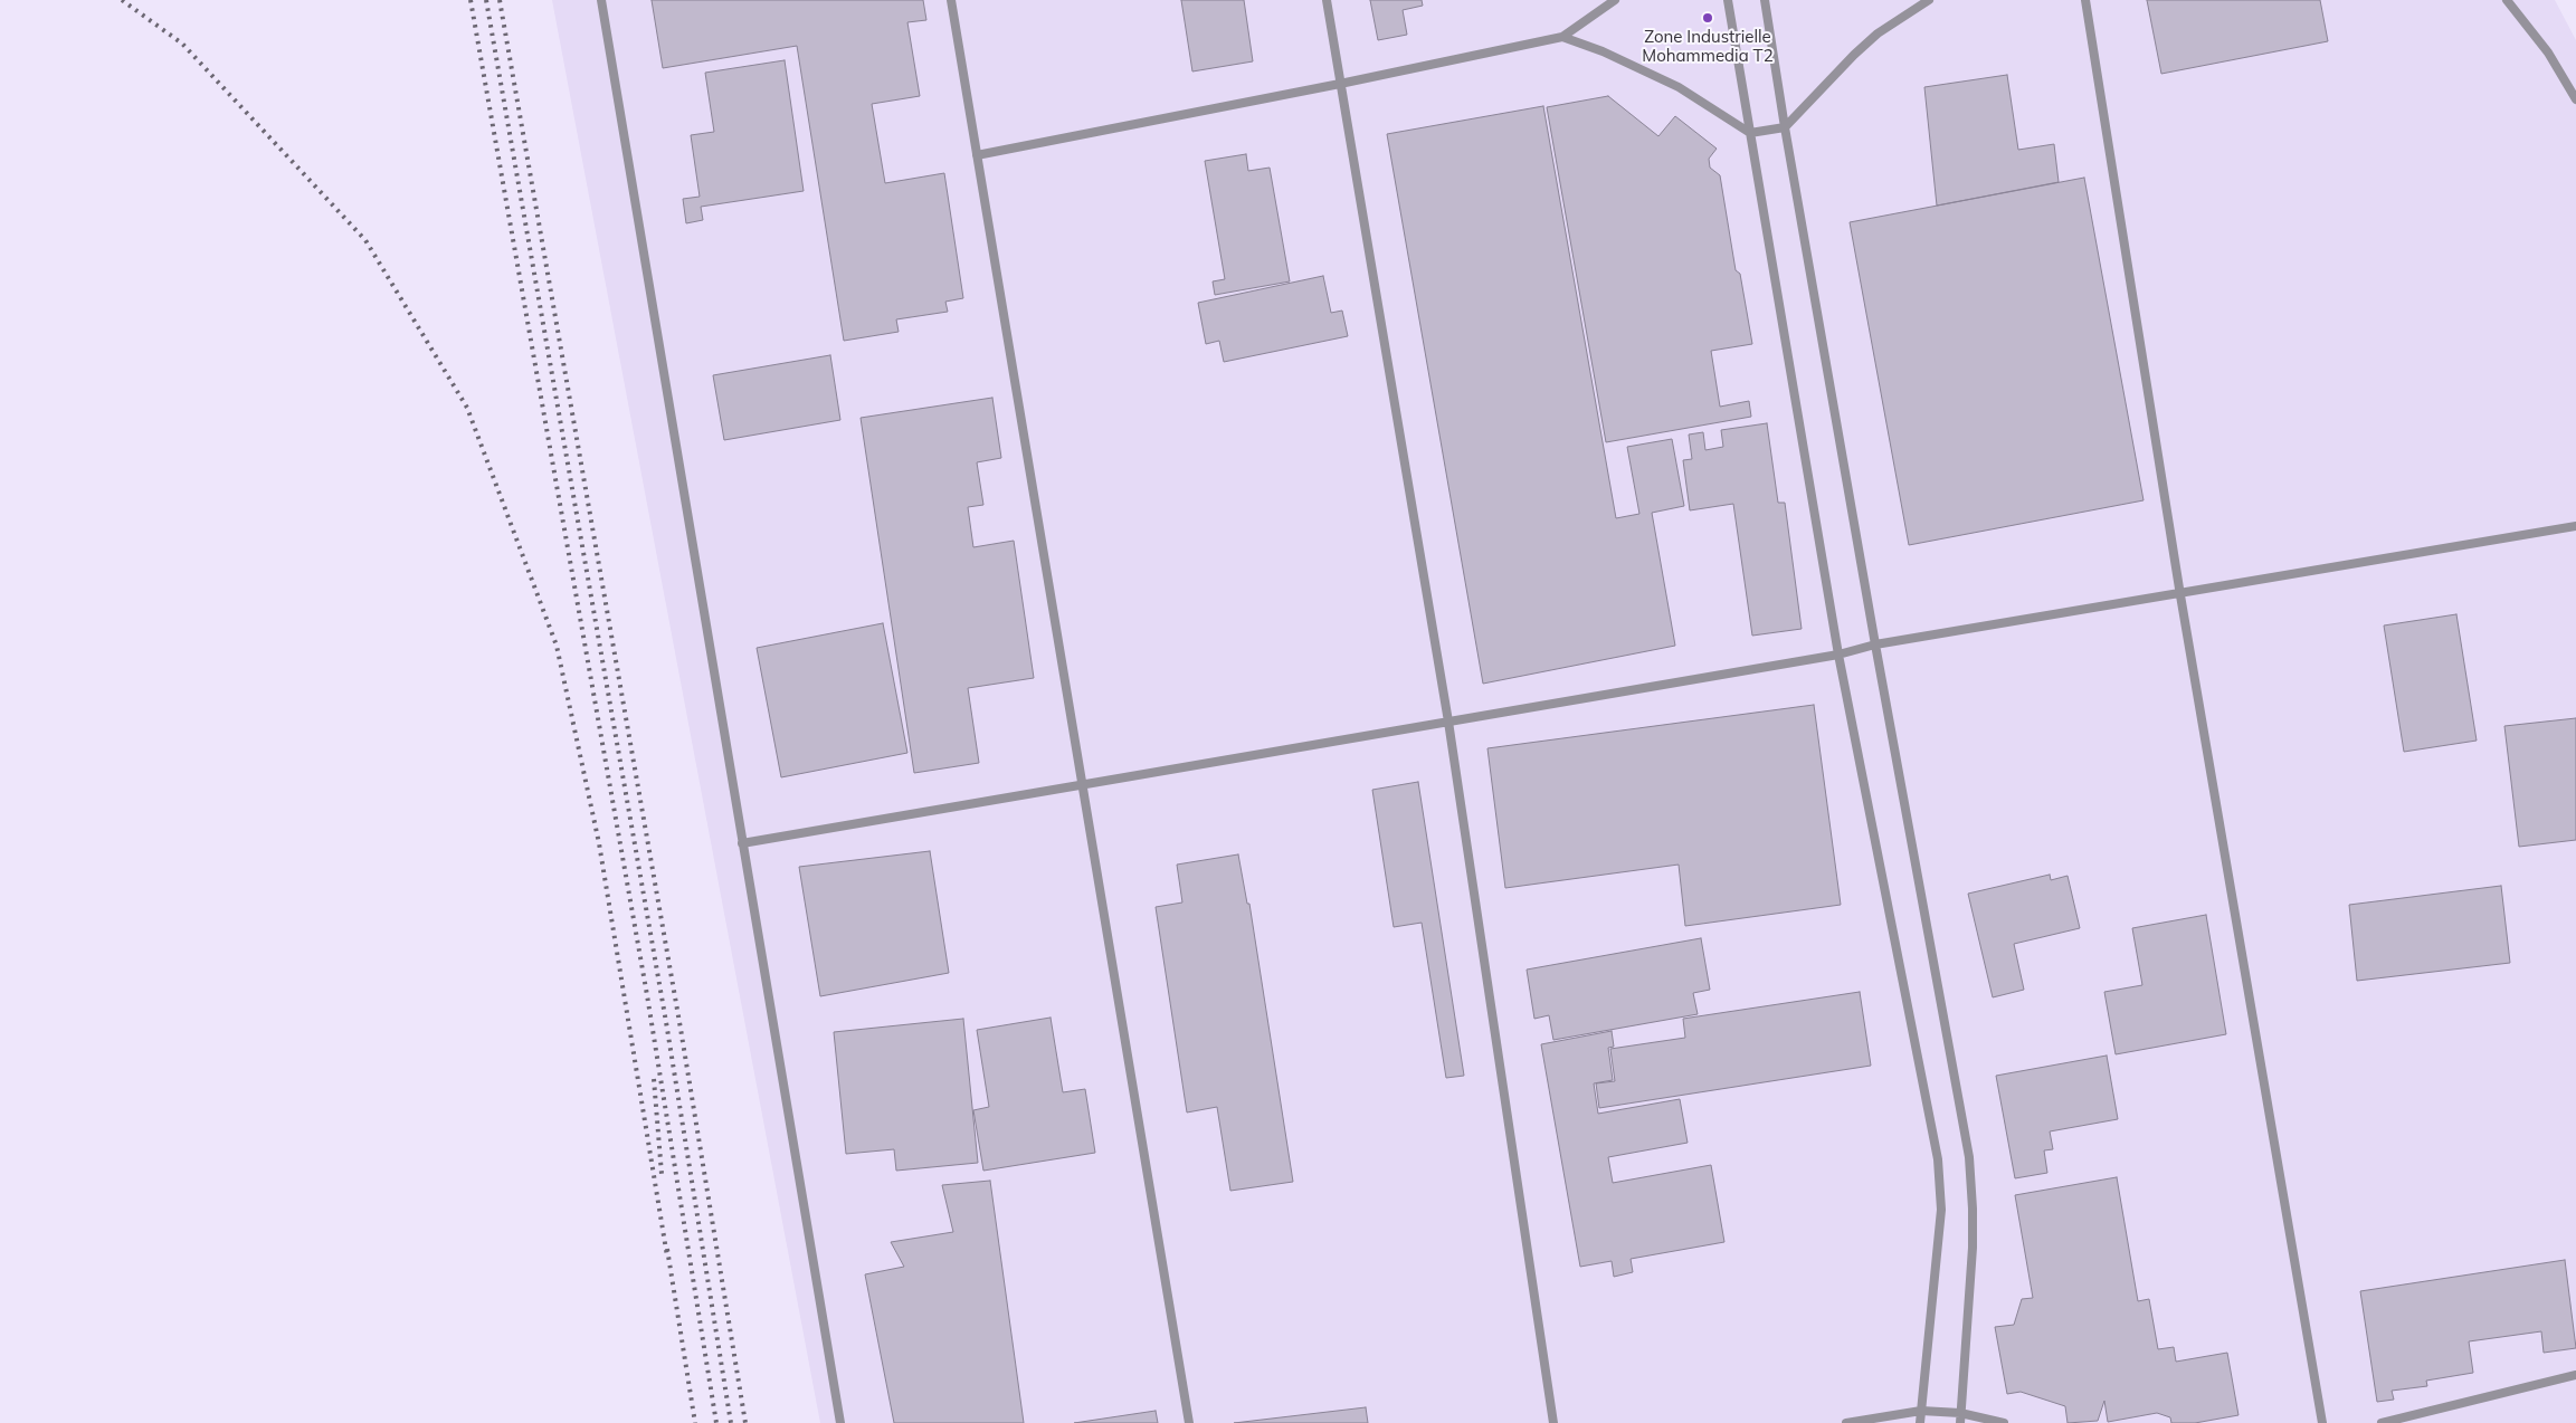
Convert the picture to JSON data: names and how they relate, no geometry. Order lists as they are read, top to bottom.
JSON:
{
  "places": ["Zone Industrielle Mohammedia T2"]
}
